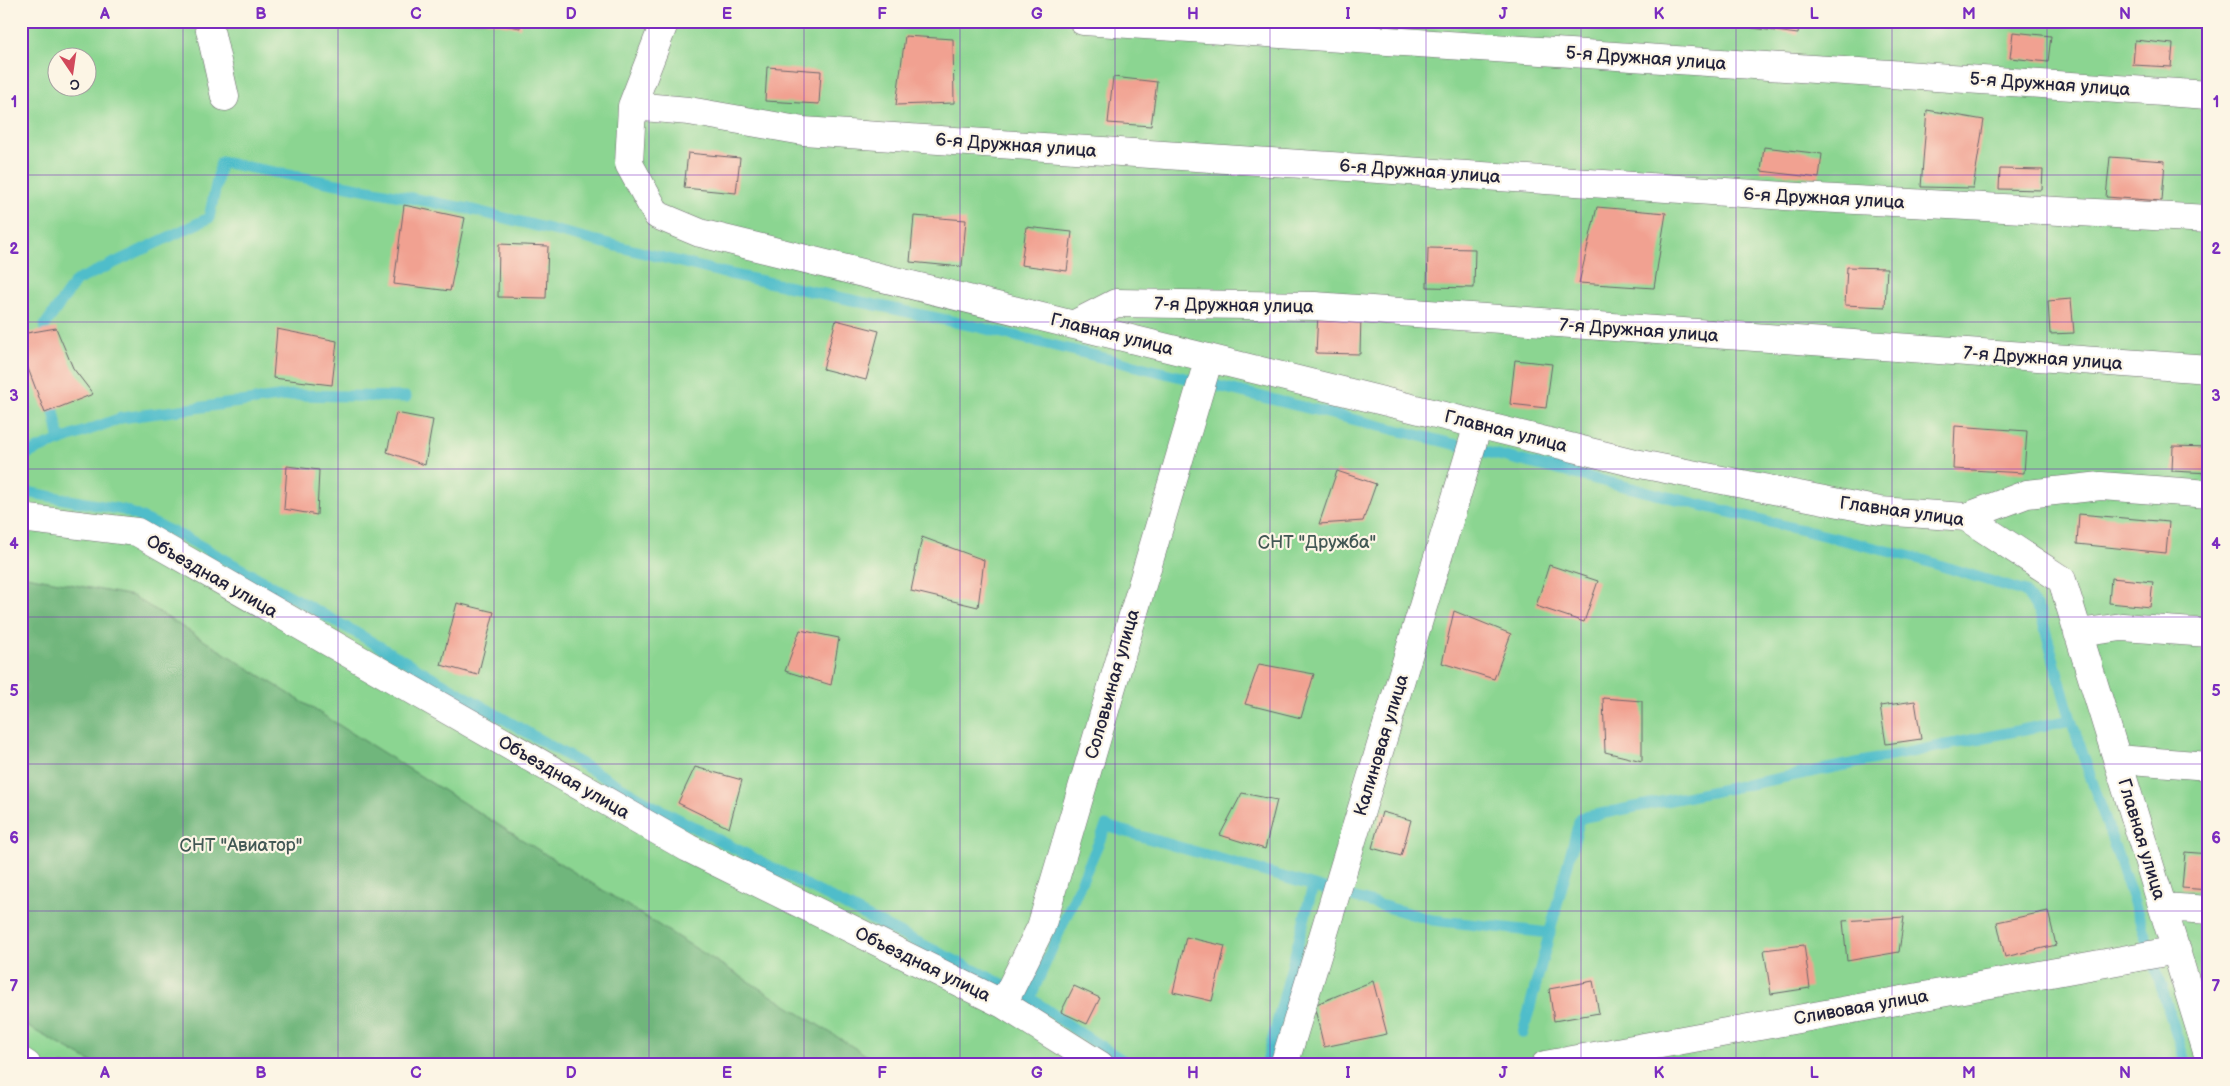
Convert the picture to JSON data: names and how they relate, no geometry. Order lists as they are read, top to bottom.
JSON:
{
  "streets": {
    "lane": [
      "5-я Дружная улица",
      "6-я Дружная улица",
      "7-я Дружная улица",
      "Главная улица",
      "Объездная улица",
      "Соловьиная улица",
      "Калиновая улица",
      "Сливовая улица"
    ]
  },
  "crossings": [
    ["6-я Дружная улица", "Главная улица"],
    ["7-я Дружная улица", "Главная улица"],
    ["Главная улица", "Соловьиная улица"],
    ["Главная улица", "Калиновая улица"],
    ["Главная улица", "Сливовая улица"],
    ["Объездная улица", "Соловьиная улица"]
  ],
  "parks": ["СНТ \"Дружба\"", "СНТ \"Авиатор\""],
  "north": "bottom",
  "grid": {
    "columns": [
      "A",
      "B",
      "C",
      "D",
      "E",
      "F",
      "G",
      "H",
      "I",
      "J",
      "K",
      "L",
      "M",
      "N"
    ],
    "rows": [
      "1",
      "2",
      "3",
      "4",
      "5",
      "6",
      "7"
    ]
  }
}
